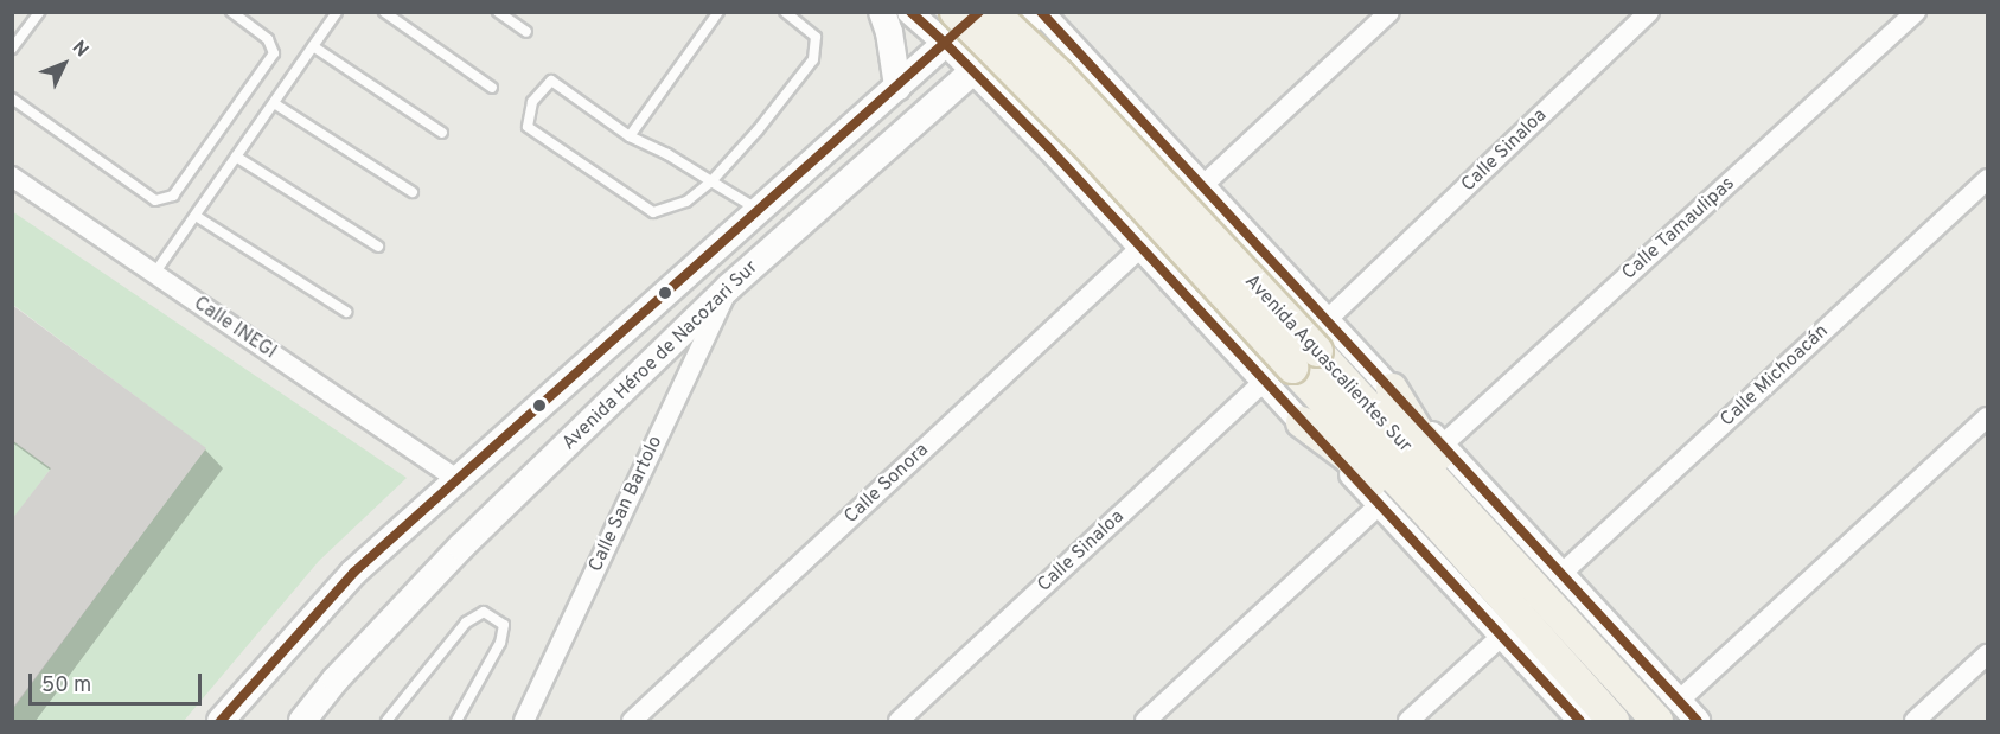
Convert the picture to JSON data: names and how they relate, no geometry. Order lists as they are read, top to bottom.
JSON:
{
  "streets": {
    "main road": ["Avenida Héroe de Nacozari Sur", "Avenida Aguascalientes Sur"],
    "street": [
      "Calle Sinaloa",
      "Calle Tamaulipas",
      "Calle INEGI",
      "Calle Michoacán",
      "Calle Sonora",
      "Calle San Bartolo"
    ]
  },
  "crossings": [
    ["Calle Sinaloa", "Avenida Aguascalientes Sur"],
    ["Calle Tamaulipas", "Avenida Aguascalientes Sur"],
    ["Calle INEGI", "Avenida Héroe de Nacozari Sur"],
    ["Avenida Héroe de Nacozari Sur", "Avenida Aguascalientes Sur"],
    ["Avenida Héroe de Nacozari Sur", "Calle San Bartolo"],
    ["Avenida Aguascalientes Sur", "Calle Michoacán"],
    ["Avenida Aguascalientes Sur", "Calle Sonora"]
  ],
  "scale_bar": "50 m",
  "north": "top right"
}
